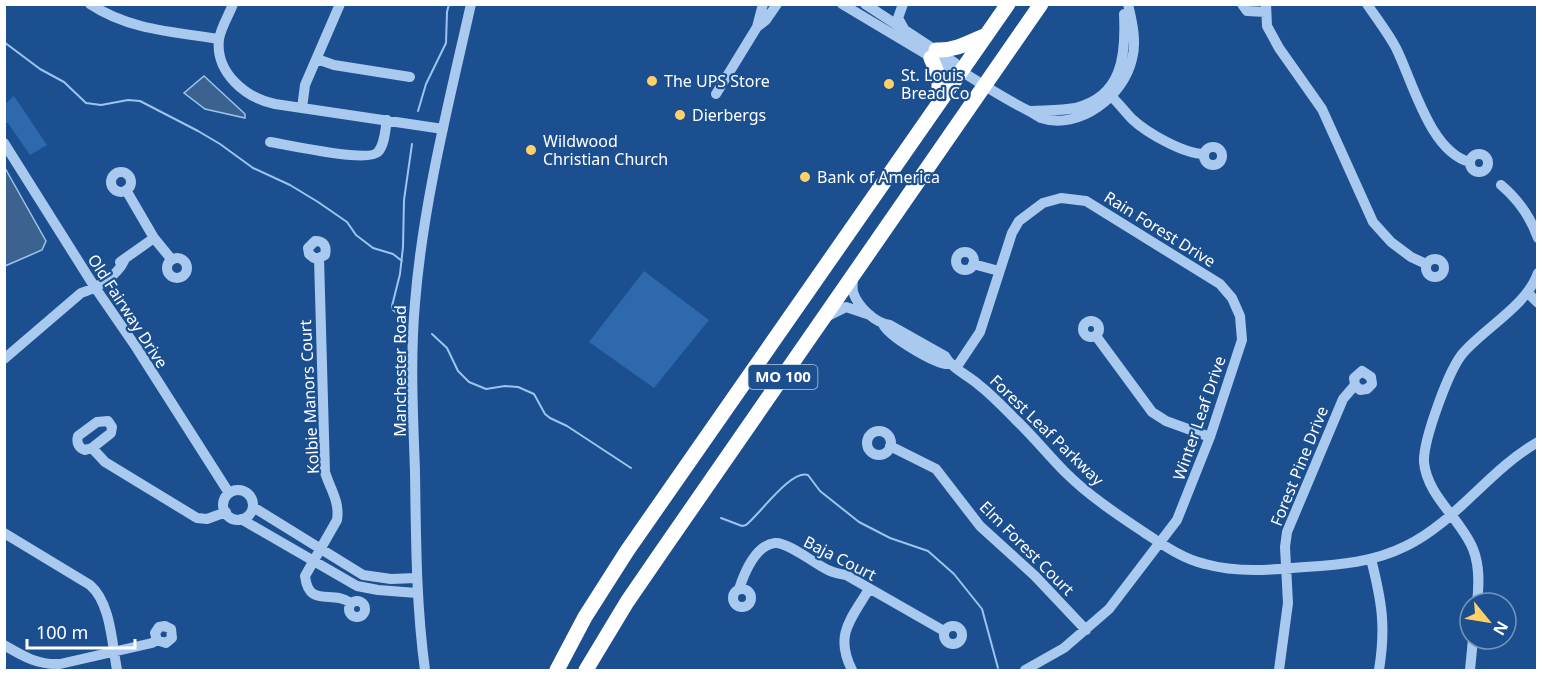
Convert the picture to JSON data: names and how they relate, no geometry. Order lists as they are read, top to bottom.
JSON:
{
  "streets": {
    "highway": ["MO 100"],
    "street": [
      "Rain Forest Drive",
      "Old Fairway Drive",
      "Manchester Road",
      "Kolbie Manors Court",
      "Winter Leaf Drive",
      "Forest Leaf Parkway",
      "Forest Pine Drive",
      "Elm Forest Court",
      "Baja Court"
    ]
  },
  "crossings": [
    ["Rain Forest Drive", "Winter Leaf Drive"],
    ["Rain Forest Drive", "Forest Leaf Parkway"],
    ["MO 100", "Forest Leaf Parkway"],
    ["Winter Leaf Drive", "Forest Leaf Parkway"],
    ["Winter Leaf Drive", "Elm Forest Court"],
    ["Forest Leaf Parkway", "Forest Pine Drive"]
  ],
  "places": [
    "The UPS Store",
    "St. Louis Bread Co",
    "Dierbergs",
    "Wildwood Christian Church",
    "Bank of America"
  ],
  "scale_bar": "100 m",
  "north": "bottom right"
}
